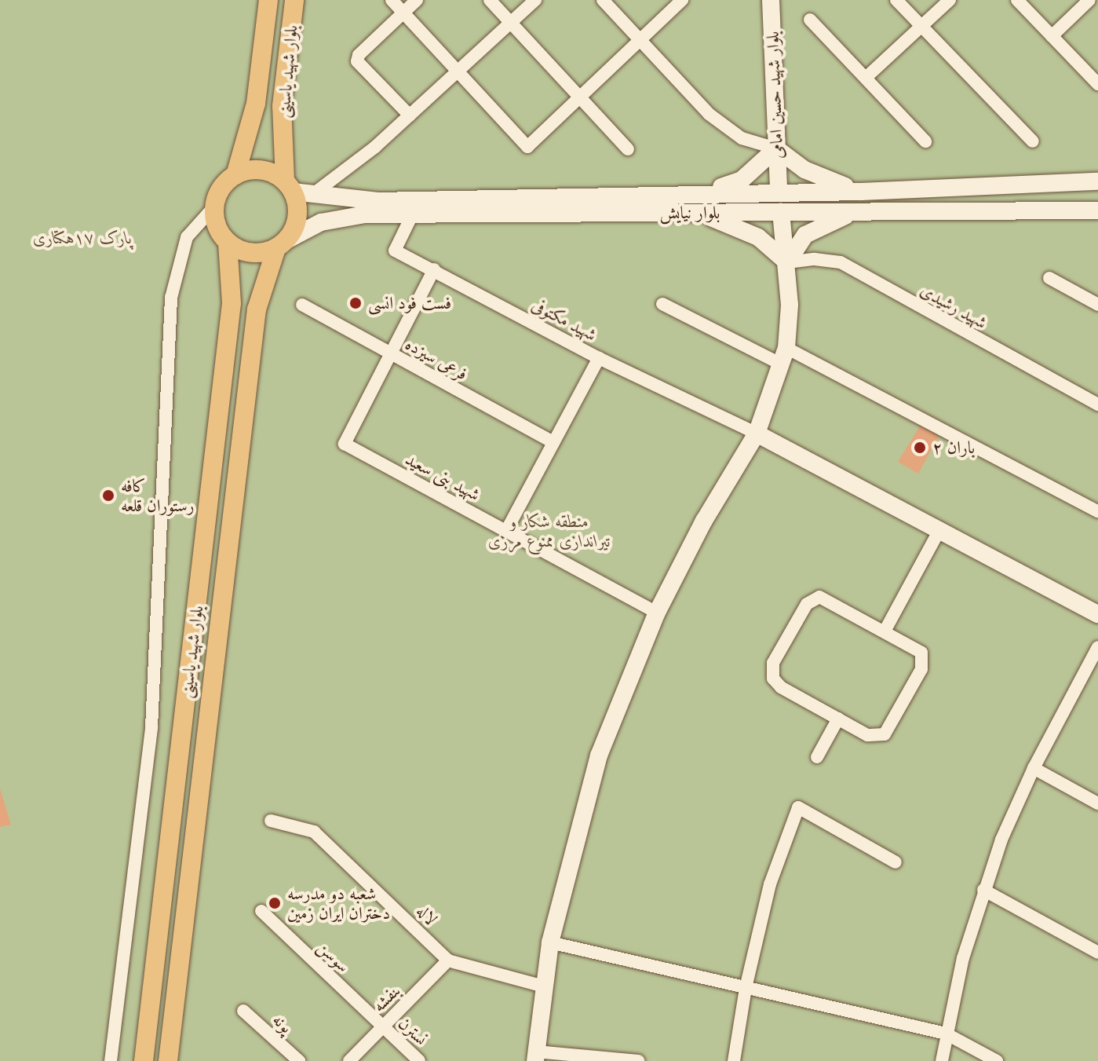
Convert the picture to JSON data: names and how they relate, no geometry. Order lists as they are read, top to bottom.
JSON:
{
  "streets": {
    "main road": ["بلوار شهید یاسینی", "بلوار شهید حسین امامی", "بلوار نیایش"],
    "street": [
      "شهید رشیدی",
      "شهید مکتوفی",
      "فرعی سیزده",
      "شهید بنی سعید",
      "لاله",
      "سوسن",
      "بنفشه",
      "پونه",
      "نسترن"
    ]
  },
  "crossings": [
    ["بلوار شهید یاسینی", "بلوار نیایش"],
    ["بلوار شهید حسین امامی", "بلوار نیایش"],
    ["بلوار نیایش", "شهید مکتوفی"],
    ["فرعی سیزده", "شهید بنی سعید"],
    ["لاله", "بنفشه"],
    ["سوسن", "بنفشه"],
    ["سوسن", "نسترن"],
    ["بنفشه", "نسترن"]
  ],
  "parks": ["پارک ۱۷هکتاری", "منطقه شکار و تیراندازی ممنوع مرزی"],
  "places": [
    "فست فود انسی",
    "باران ۲",
    "کافه رستوران قلعه",
    "شعبه دو مدرسه دختران ایران زمین"
  ]
}
